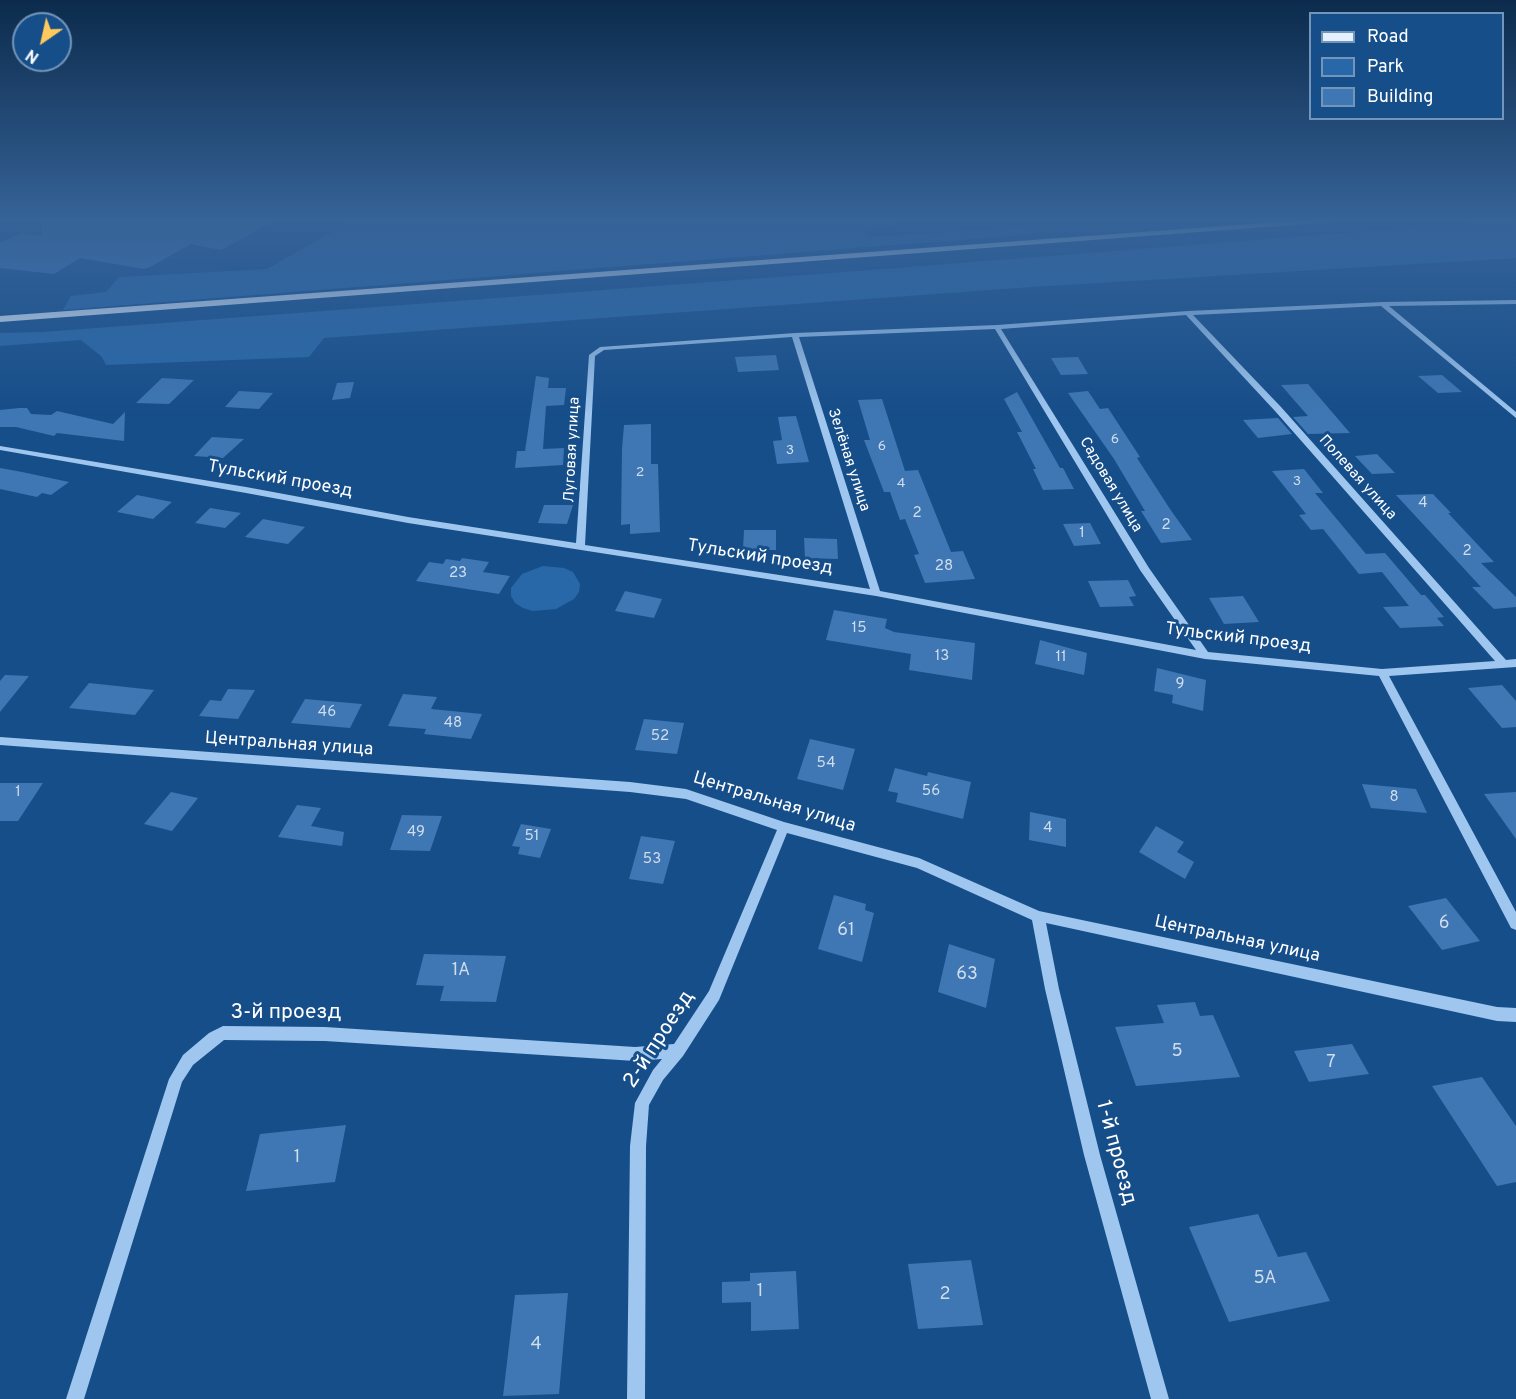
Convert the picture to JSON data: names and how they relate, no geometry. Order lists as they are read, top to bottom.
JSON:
{
  "streets": {
    "street": [
      "Луговая улица",
      "Зелёная улица",
      "Полевая улица",
      "Тульский проезд",
      "Садовая улица",
      "Центральная улица",
      "3-й проезд",
      "2-й проезд",
      "1-й проезд"
    ]
  },
  "crossings": [
    ["Луговая улица", "Зелёная улица"],
    ["Луговая улица", "Тульский проезд"],
    ["Зелёная улица", "Тульский проезд"],
    ["Полевая улица", "Тульский проезд"],
    ["Тульский проезд", "Садовая улица"],
    ["Центральная улица", "2-й проезд"],
    ["Центральная улица", "1-й проезд"],
    ["3-й проезд", "2-й проезд"]
  ],
  "house_numbers": [
    "6",
    "6",
    "3",
    "2",
    "3",
    "4",
    "4",
    "2",
    "2",
    "1",
    "2",
    "28",
    "23",
    "15",
    "13",
    "11",
    "9",
    "46",
    "48",
    "52",
    "54",
    "56",
    "1",
    "8",
    "4",
    "49",
    "51",
    "53",
    "6",
    "61",
    "1А",
    "63",
    "5",
    "7",
    "1",
    "5А",
    "1",
    "2",
    "4"
  ],
  "legend": ["Road", "Park", "Building"],
  "north": "bottom left"
}
